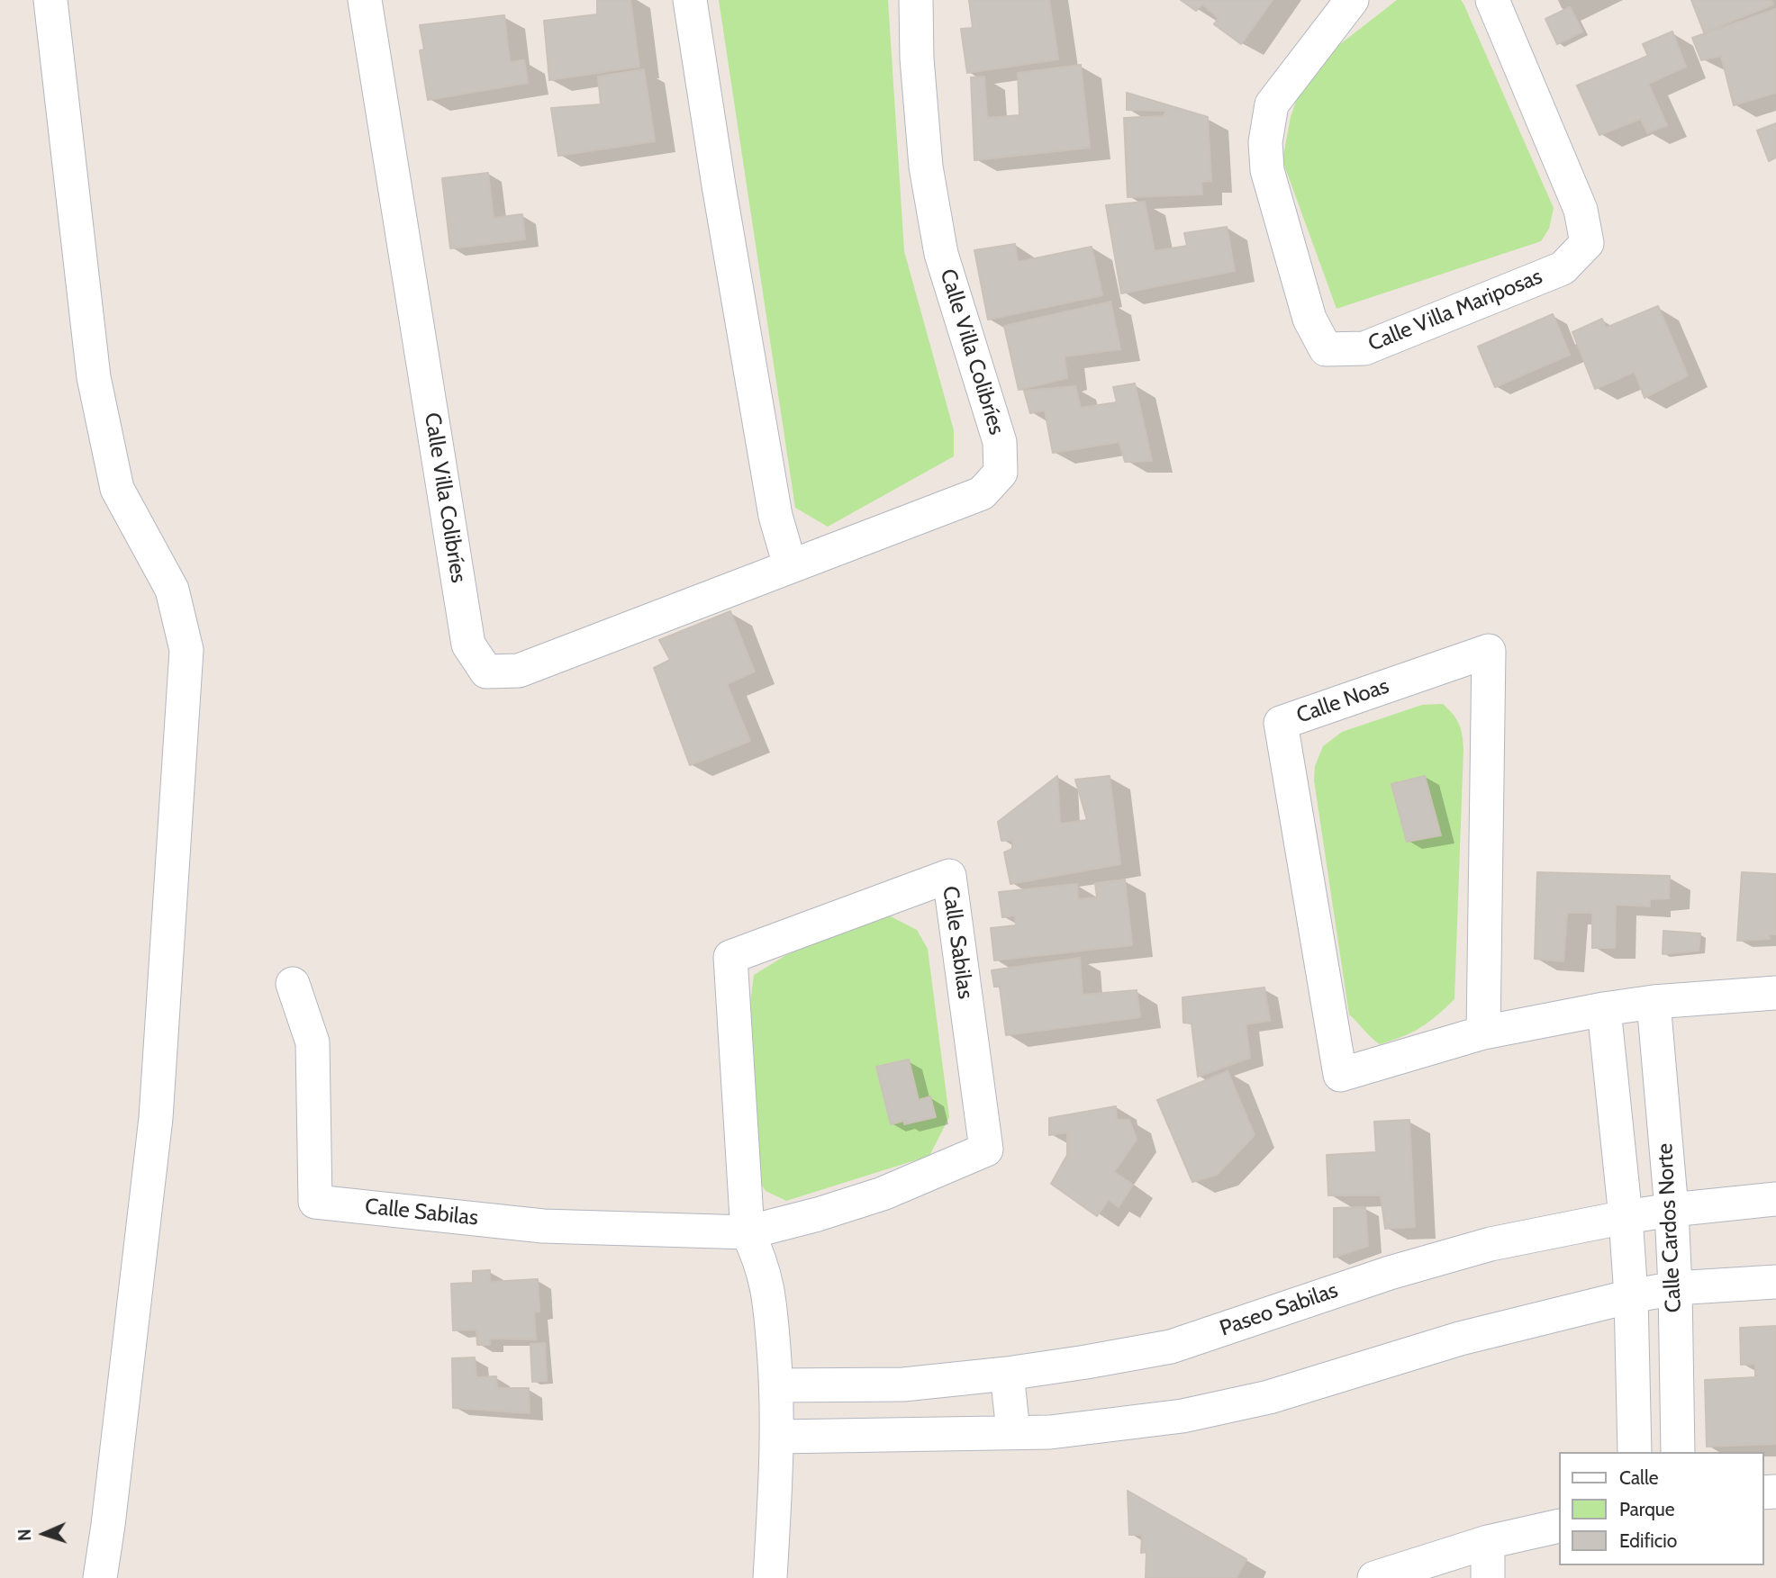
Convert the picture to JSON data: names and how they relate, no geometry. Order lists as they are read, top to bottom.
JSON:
{
  "streets": {
    "street": [
      "Calle Villa Mariposas",
      "Calle Villa Colibríes",
      "Calle Noas",
      "Calle Sabilas",
      "Calle Cardos Norte",
      "Paseo Sabilas"
    ]
  },
  "crossings": [
    ["Calle Noas", "Calle Cardos Norte"],
    ["Calle Sabilas", "Paseo Sabilas"],
    ["Calle Cardos Norte", "Paseo Sabilas"]
  ],
  "legend": ["Calle", "Parque", "Edificio"],
  "north": "left"
}
